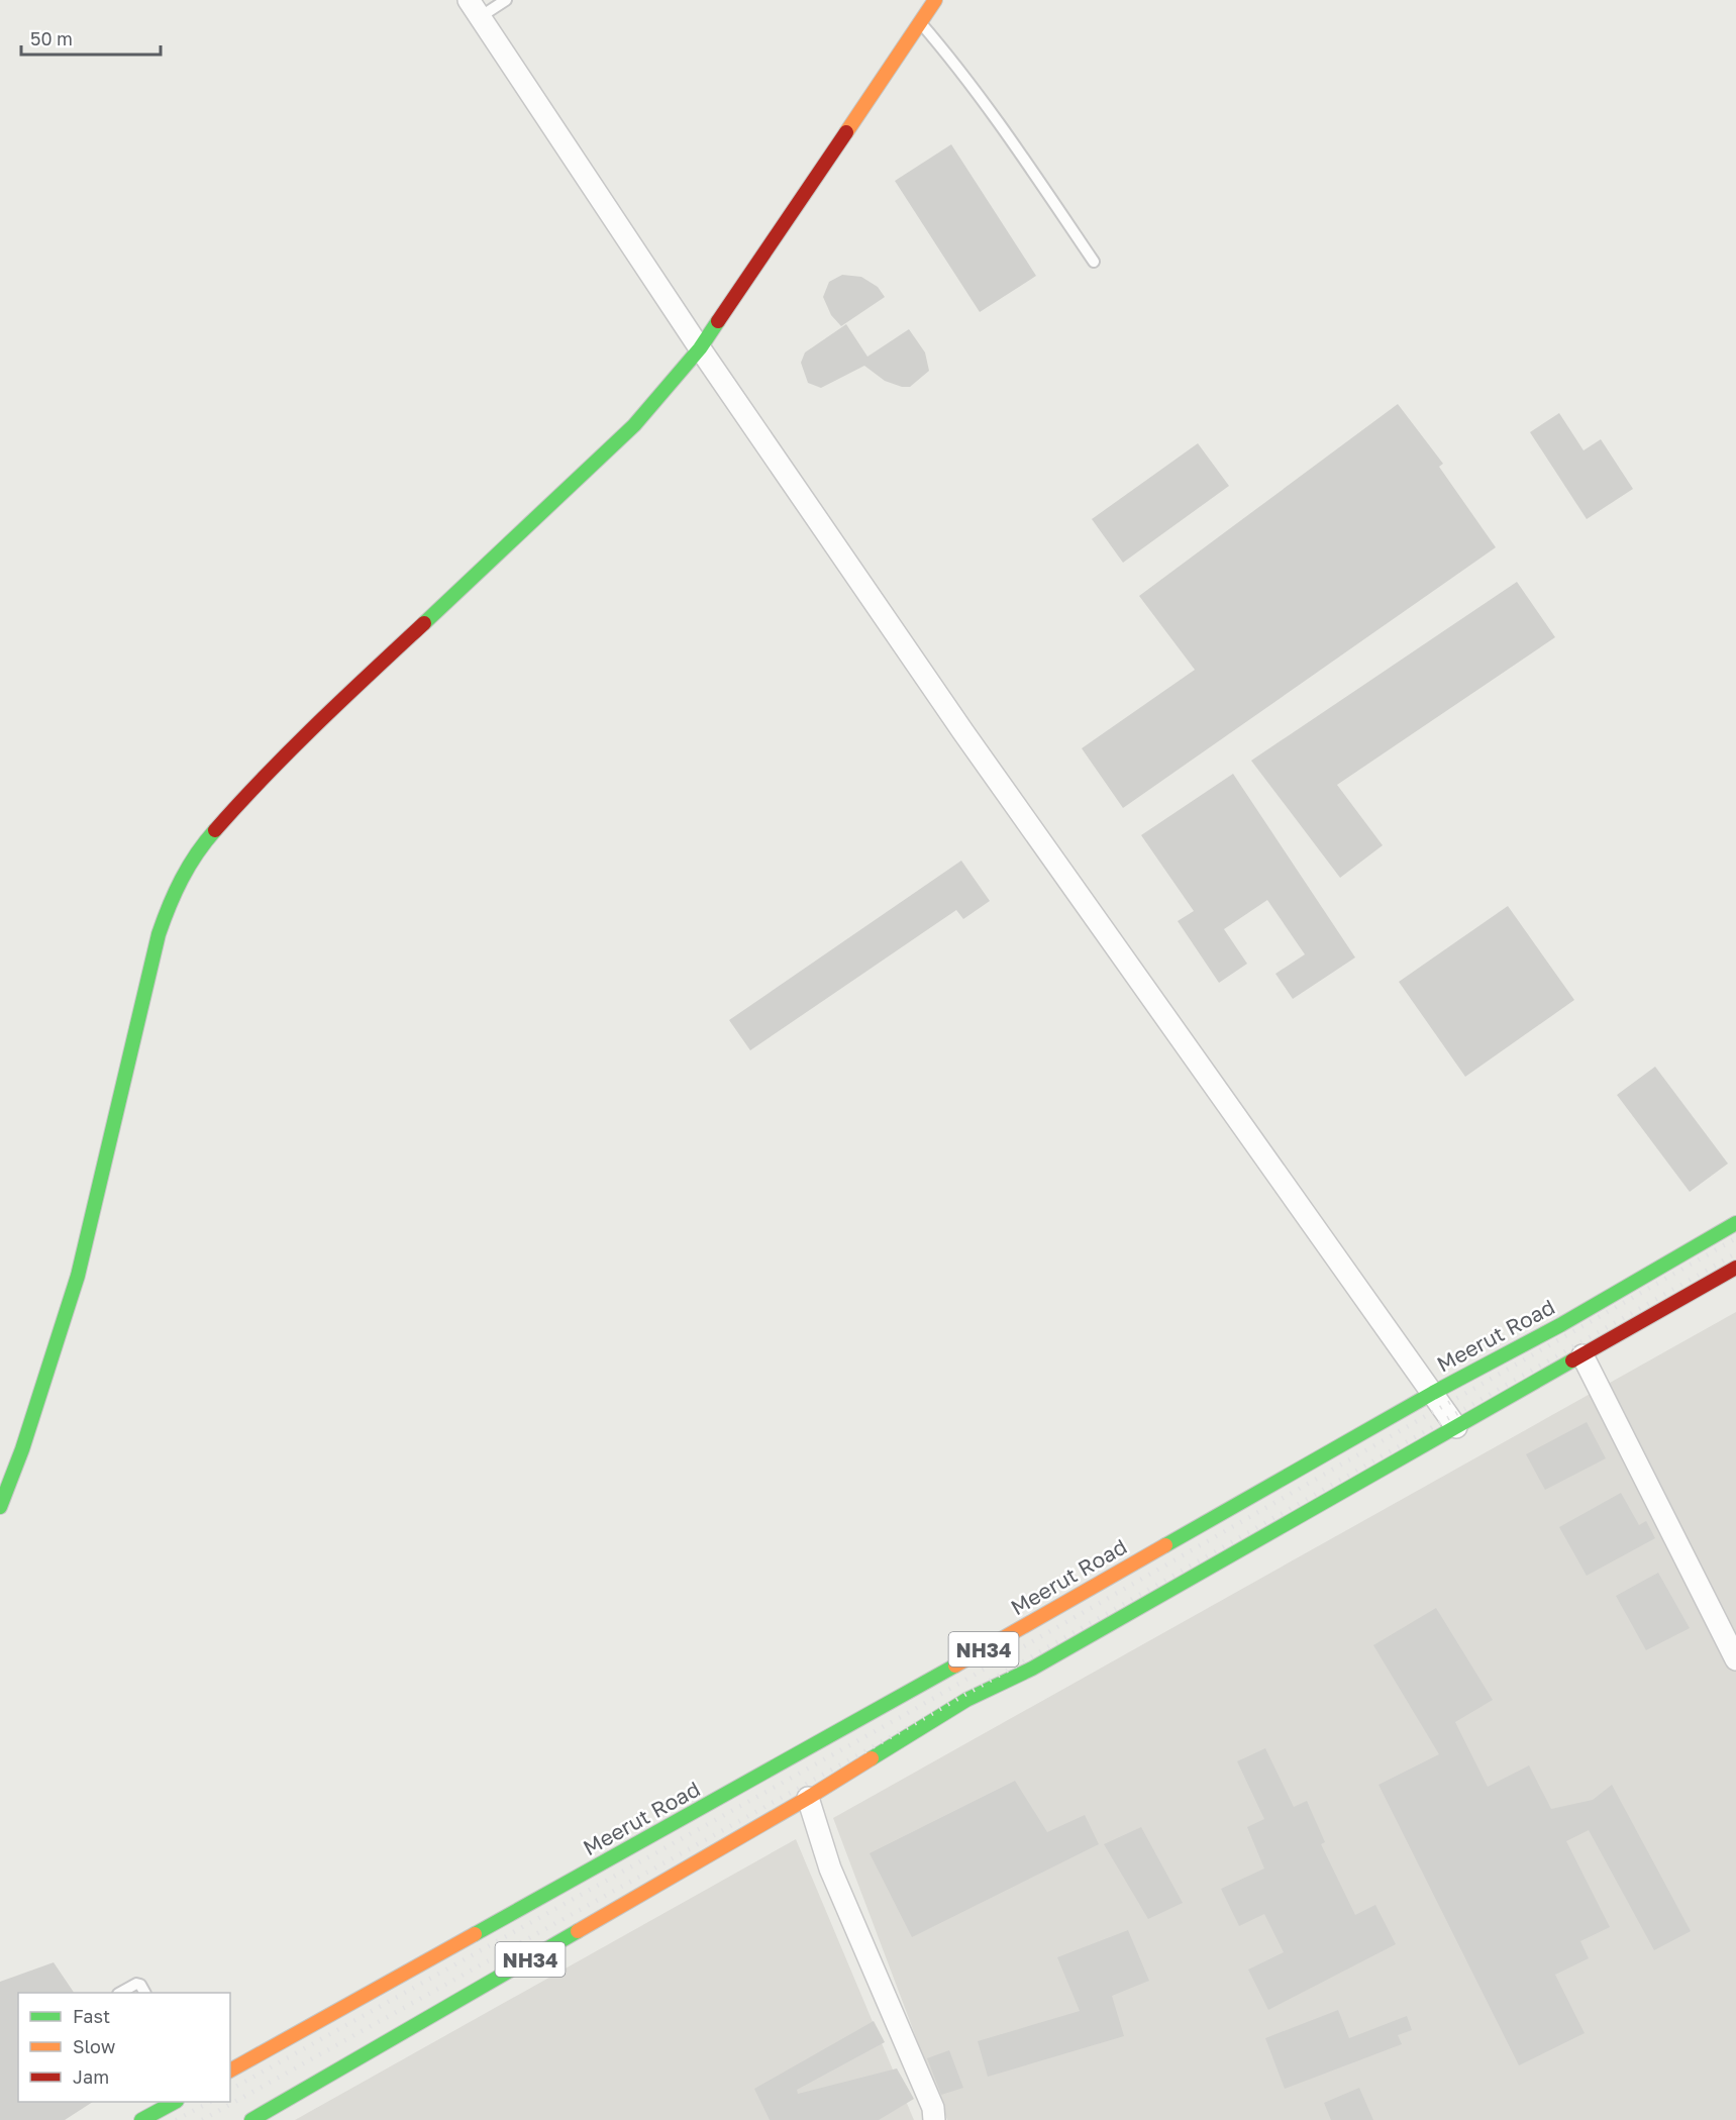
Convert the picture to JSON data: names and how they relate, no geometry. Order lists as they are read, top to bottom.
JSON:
{
  "streets": {
    "main road": ["Meerut Road", "NH34"]
  },
  "legend": ["Fast", "Slow", "Jam"],
  "scale_bar": "50 m"
}
